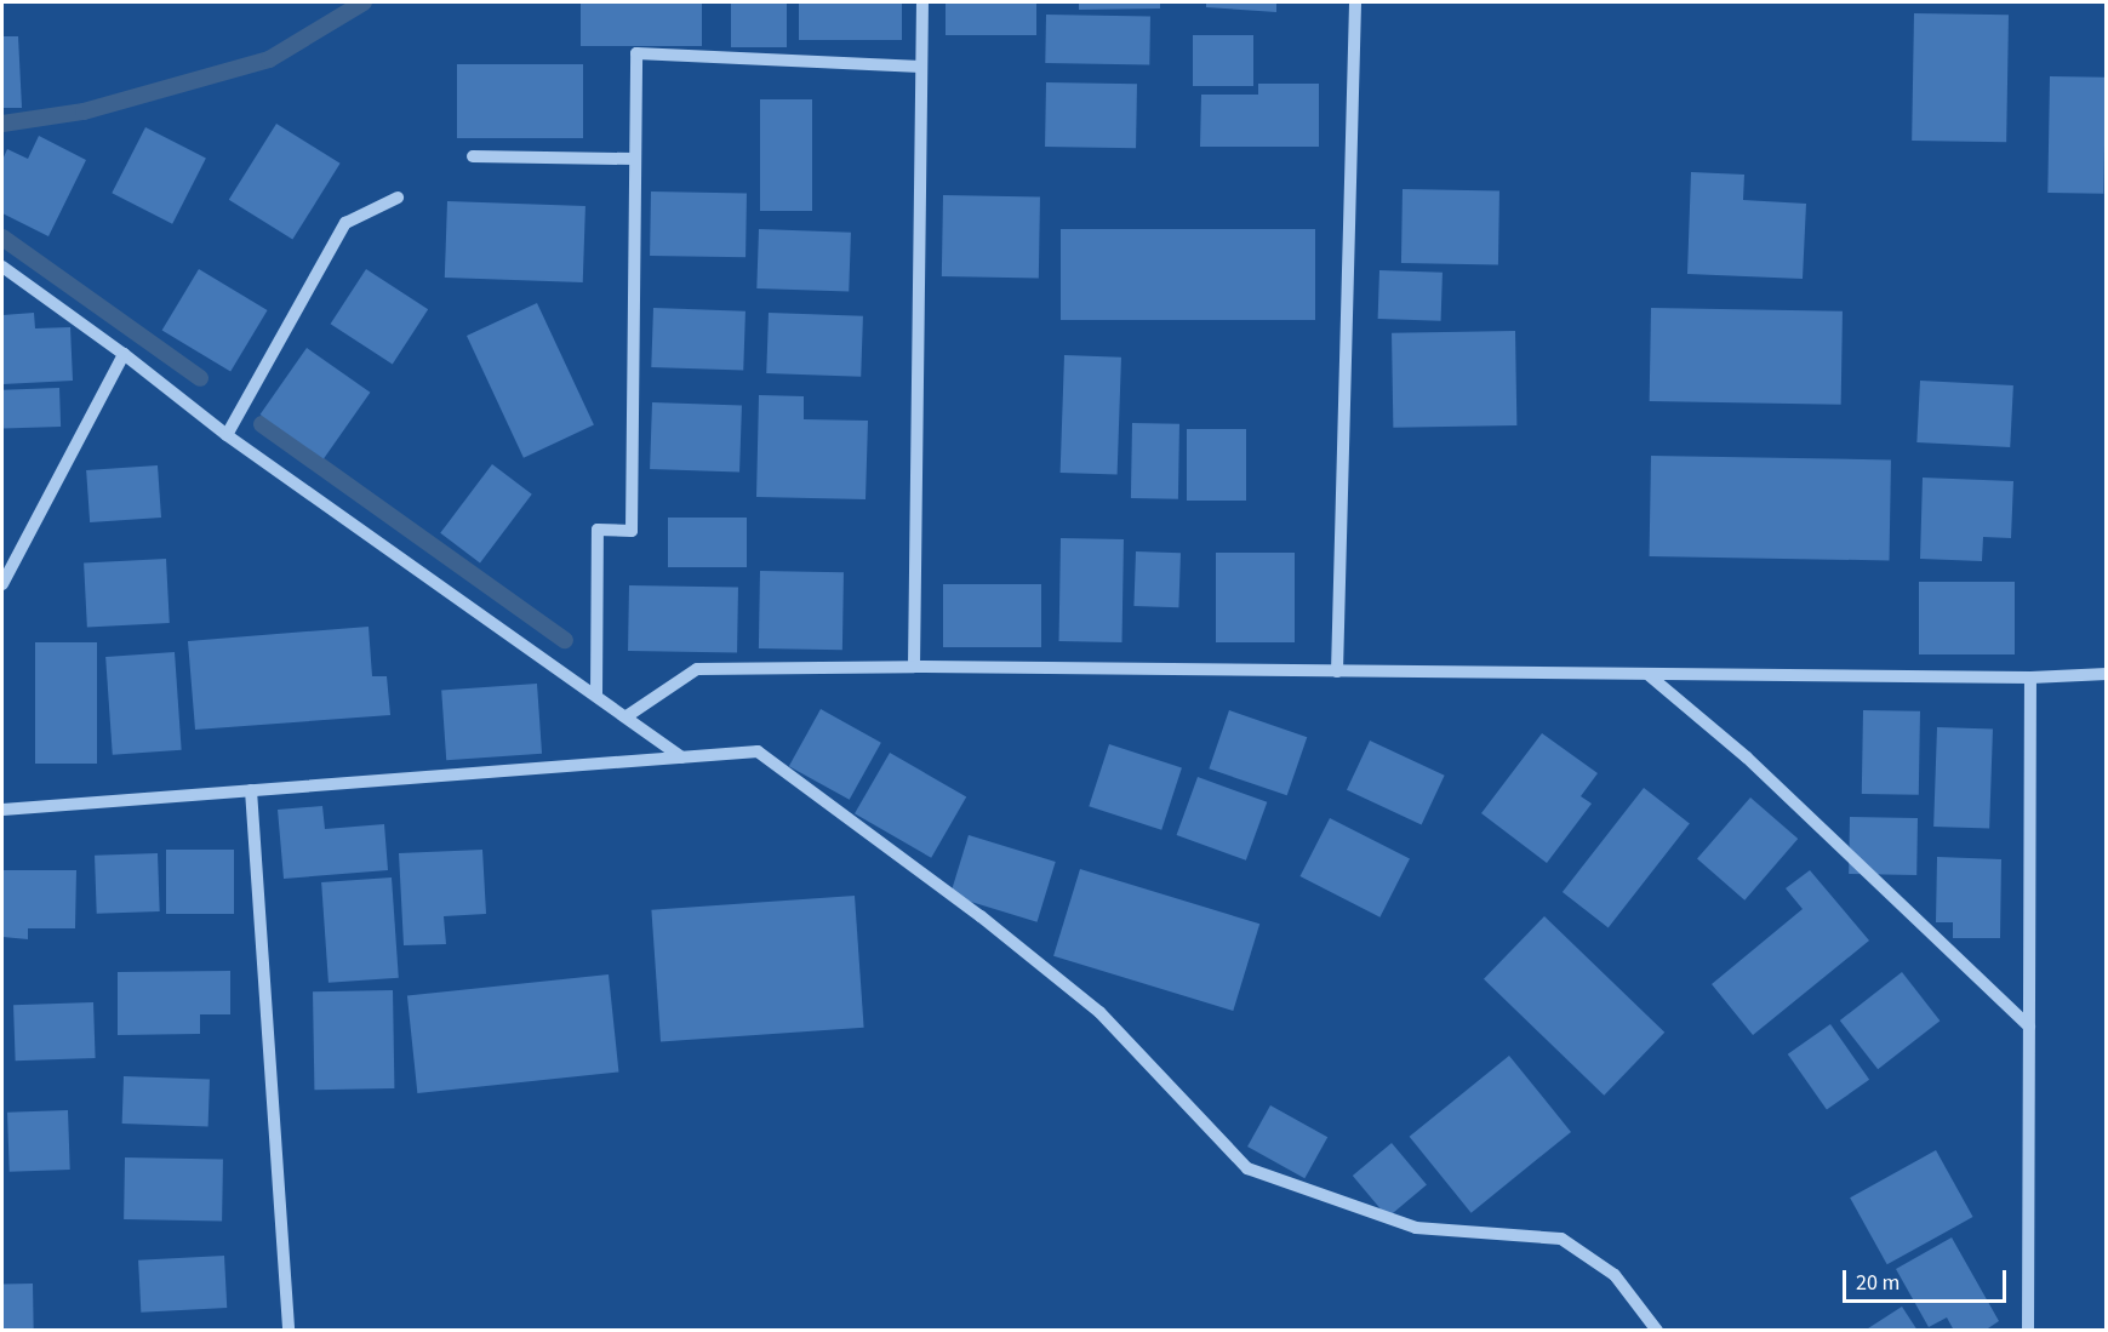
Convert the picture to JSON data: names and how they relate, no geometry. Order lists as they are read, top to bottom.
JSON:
{
  "scale_bar": "20 m"
}
